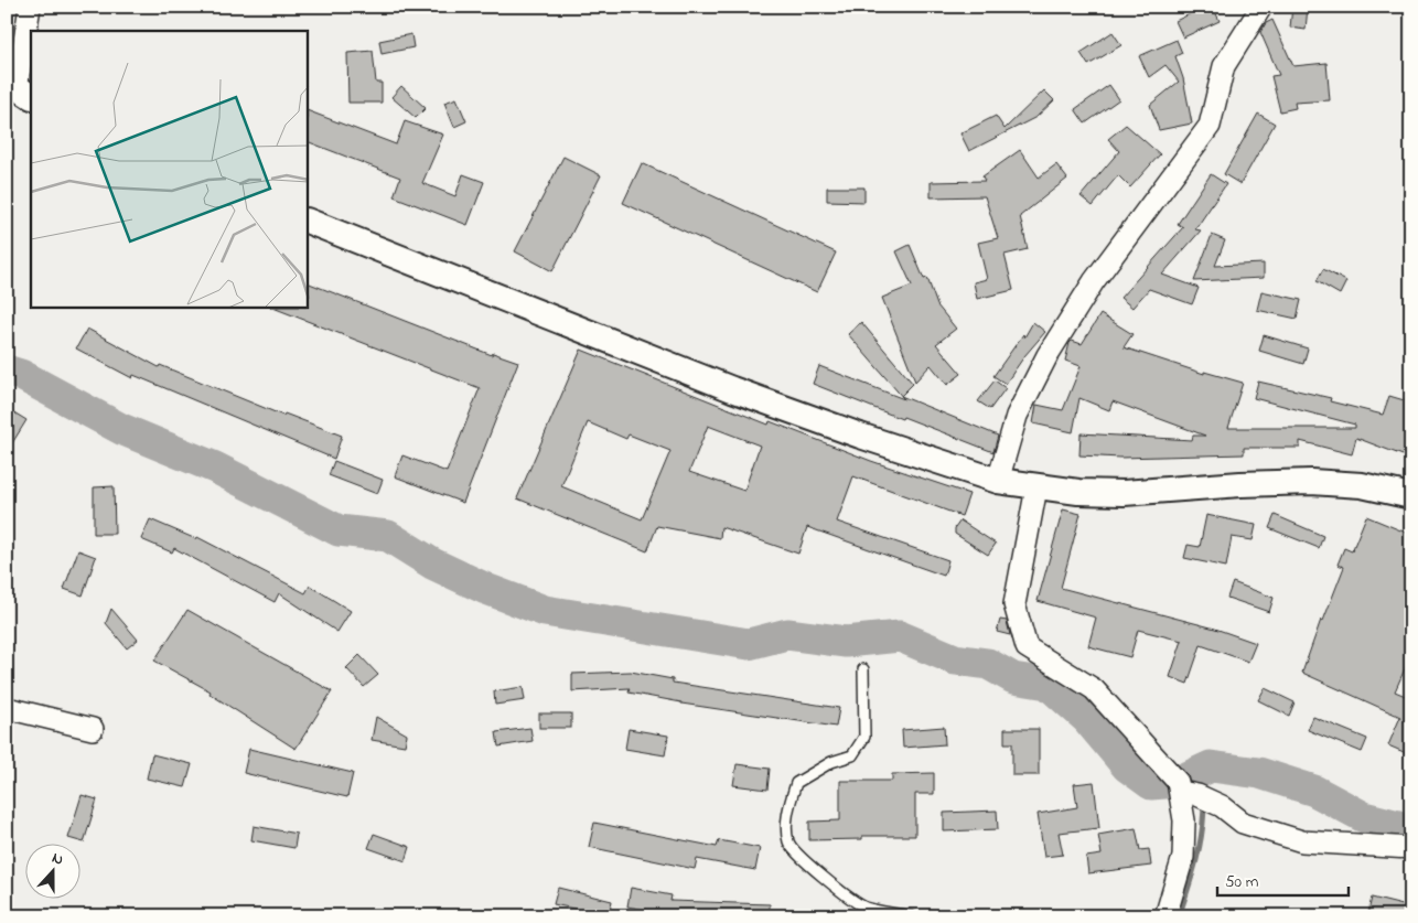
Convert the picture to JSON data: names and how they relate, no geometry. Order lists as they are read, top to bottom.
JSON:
{
  "scale_bar": "50 m",
  "north": "top"
}
